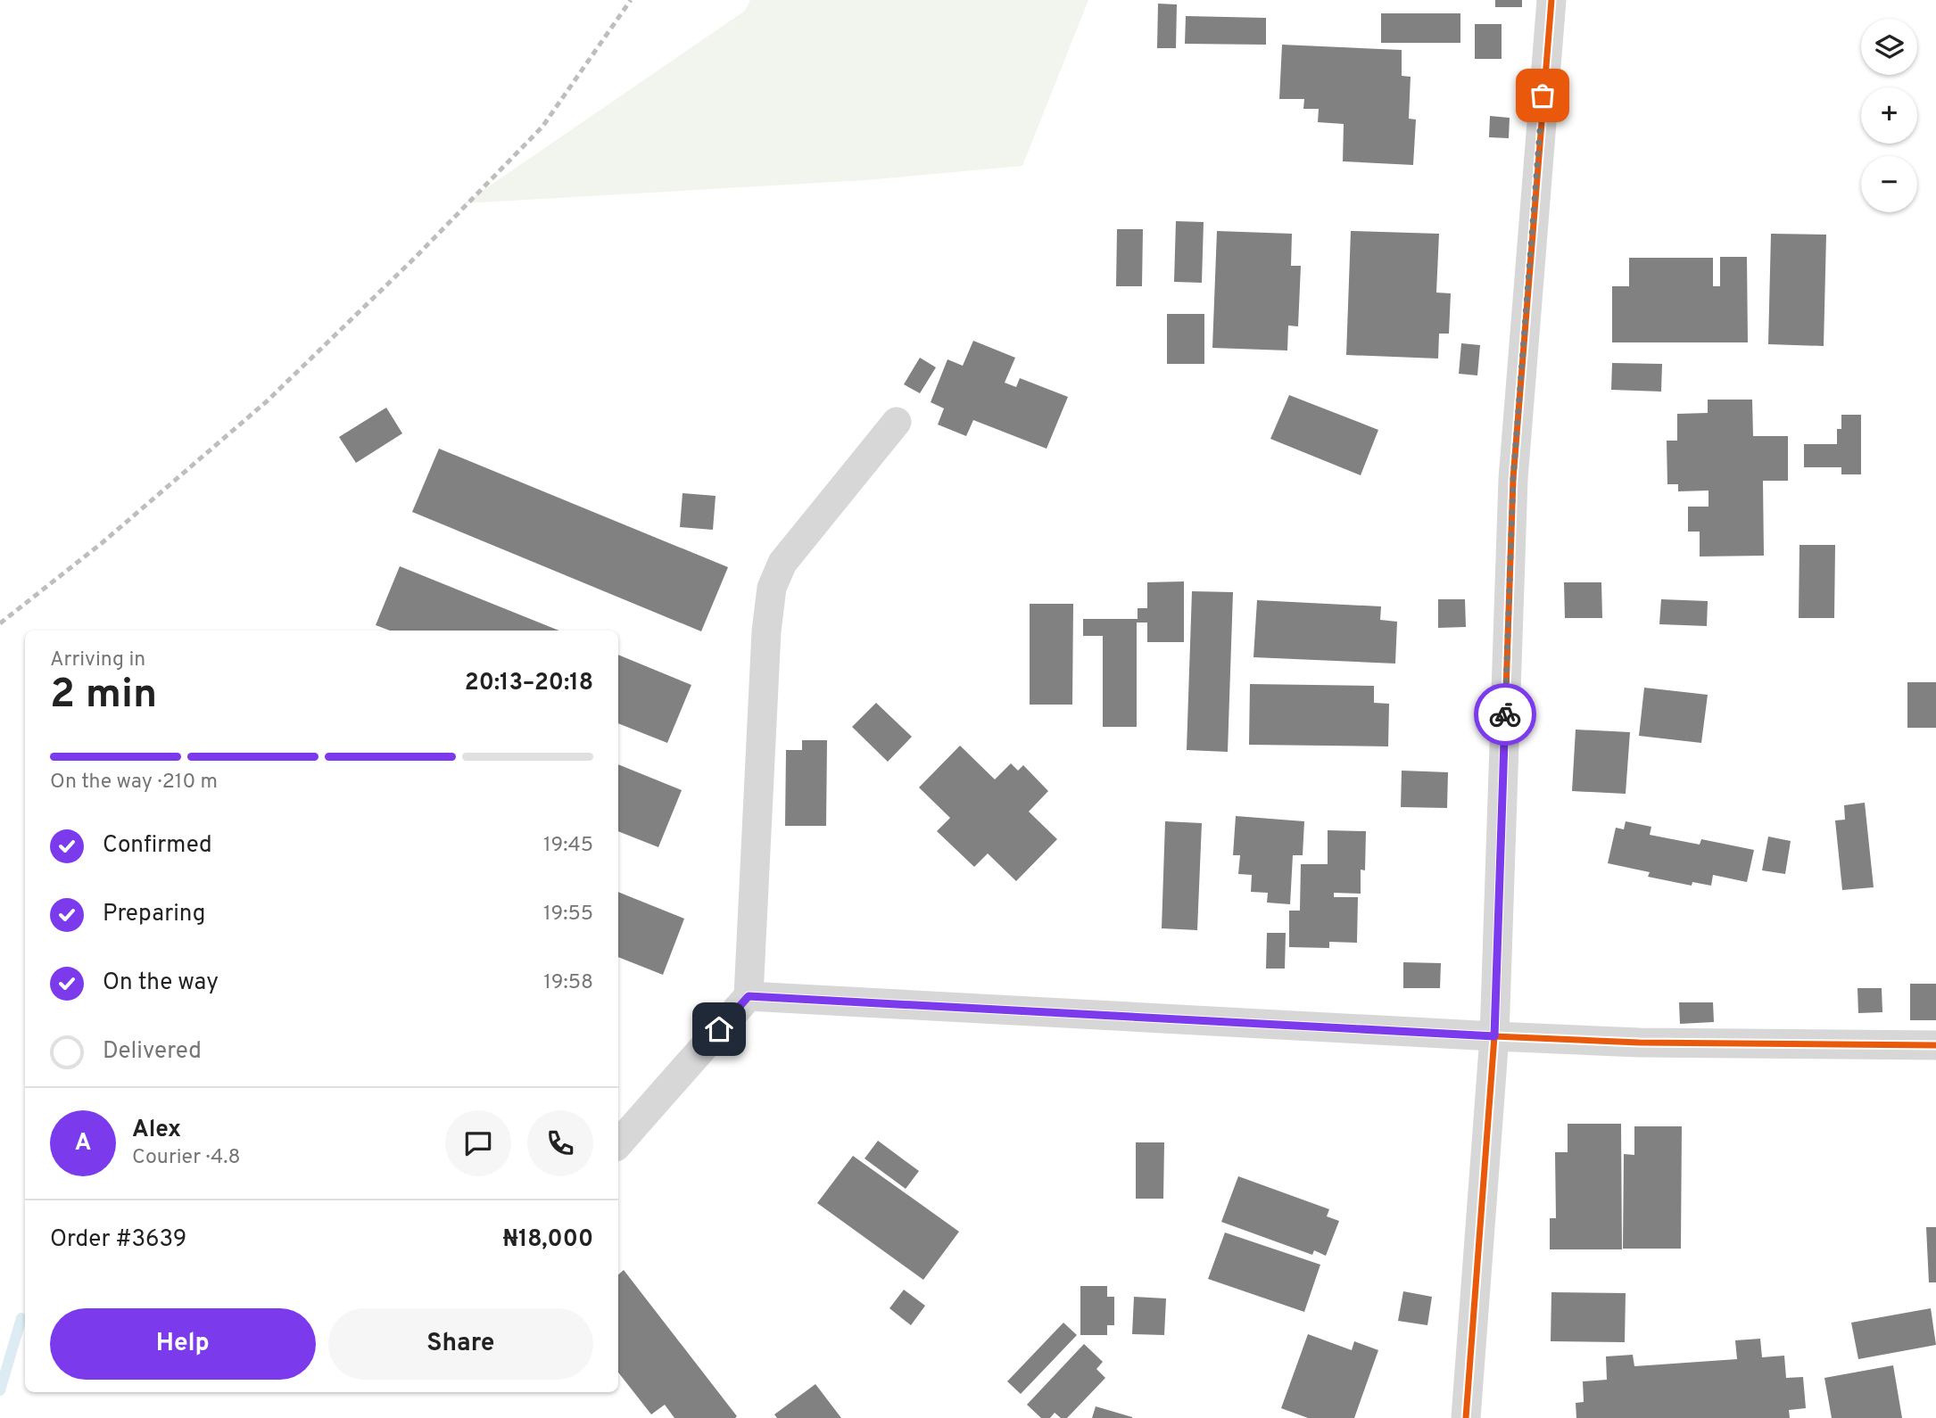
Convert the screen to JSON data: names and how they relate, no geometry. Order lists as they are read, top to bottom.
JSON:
{
  "page": {
    "map_buttons": ["+", "−"],
    "heading": ["2 min", "Arriving in", "20:13–20:18"],
    "panel": [
      "Alex",
      "Courier · 4.8",
      "Order #3639",
      "₦18,000"
    ],
    "bar": "On the way · 210 m",
    "list": [
      ["Confirmed", "19:45"],
      ["Preparing", "19:55"],
      ["On the way", "19:58"],
      "Delivered"
    ],
    "round": "A",
    "buttons": ["Help", "Share"]
  }
}
